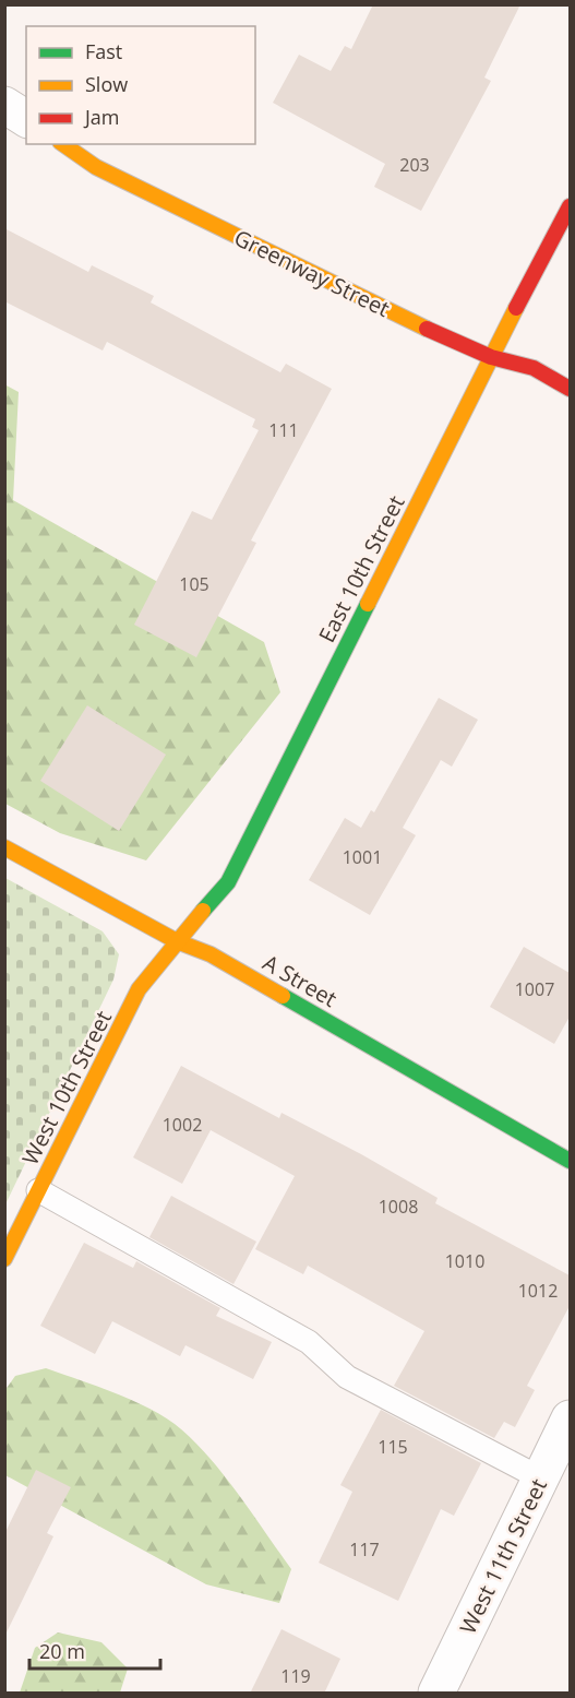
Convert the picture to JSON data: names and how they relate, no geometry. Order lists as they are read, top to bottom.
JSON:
{
  "streets": {
    "street": [
      "Greenway Street",
      "East 10th Street",
      "A Street",
      "West 10th Street",
      "West 11th Street"
    ]
  },
  "crossings": [
    ["Greenway Street", "East 10th Street"],
    ["East 10th Street", "A Street"],
    ["East 10th Street", "West 10th Street"],
    ["A Street", "West 10th Street"]
  ],
  "house_numbers": [
    "203",
    "111",
    "105",
    "1001",
    "1007",
    "1002",
    "1008",
    "1010",
    "1012",
    "115",
    "117",
    "119"
  ],
  "legend": ["Fast", "Slow", "Jam"],
  "scale_bar": "20 m"
}
